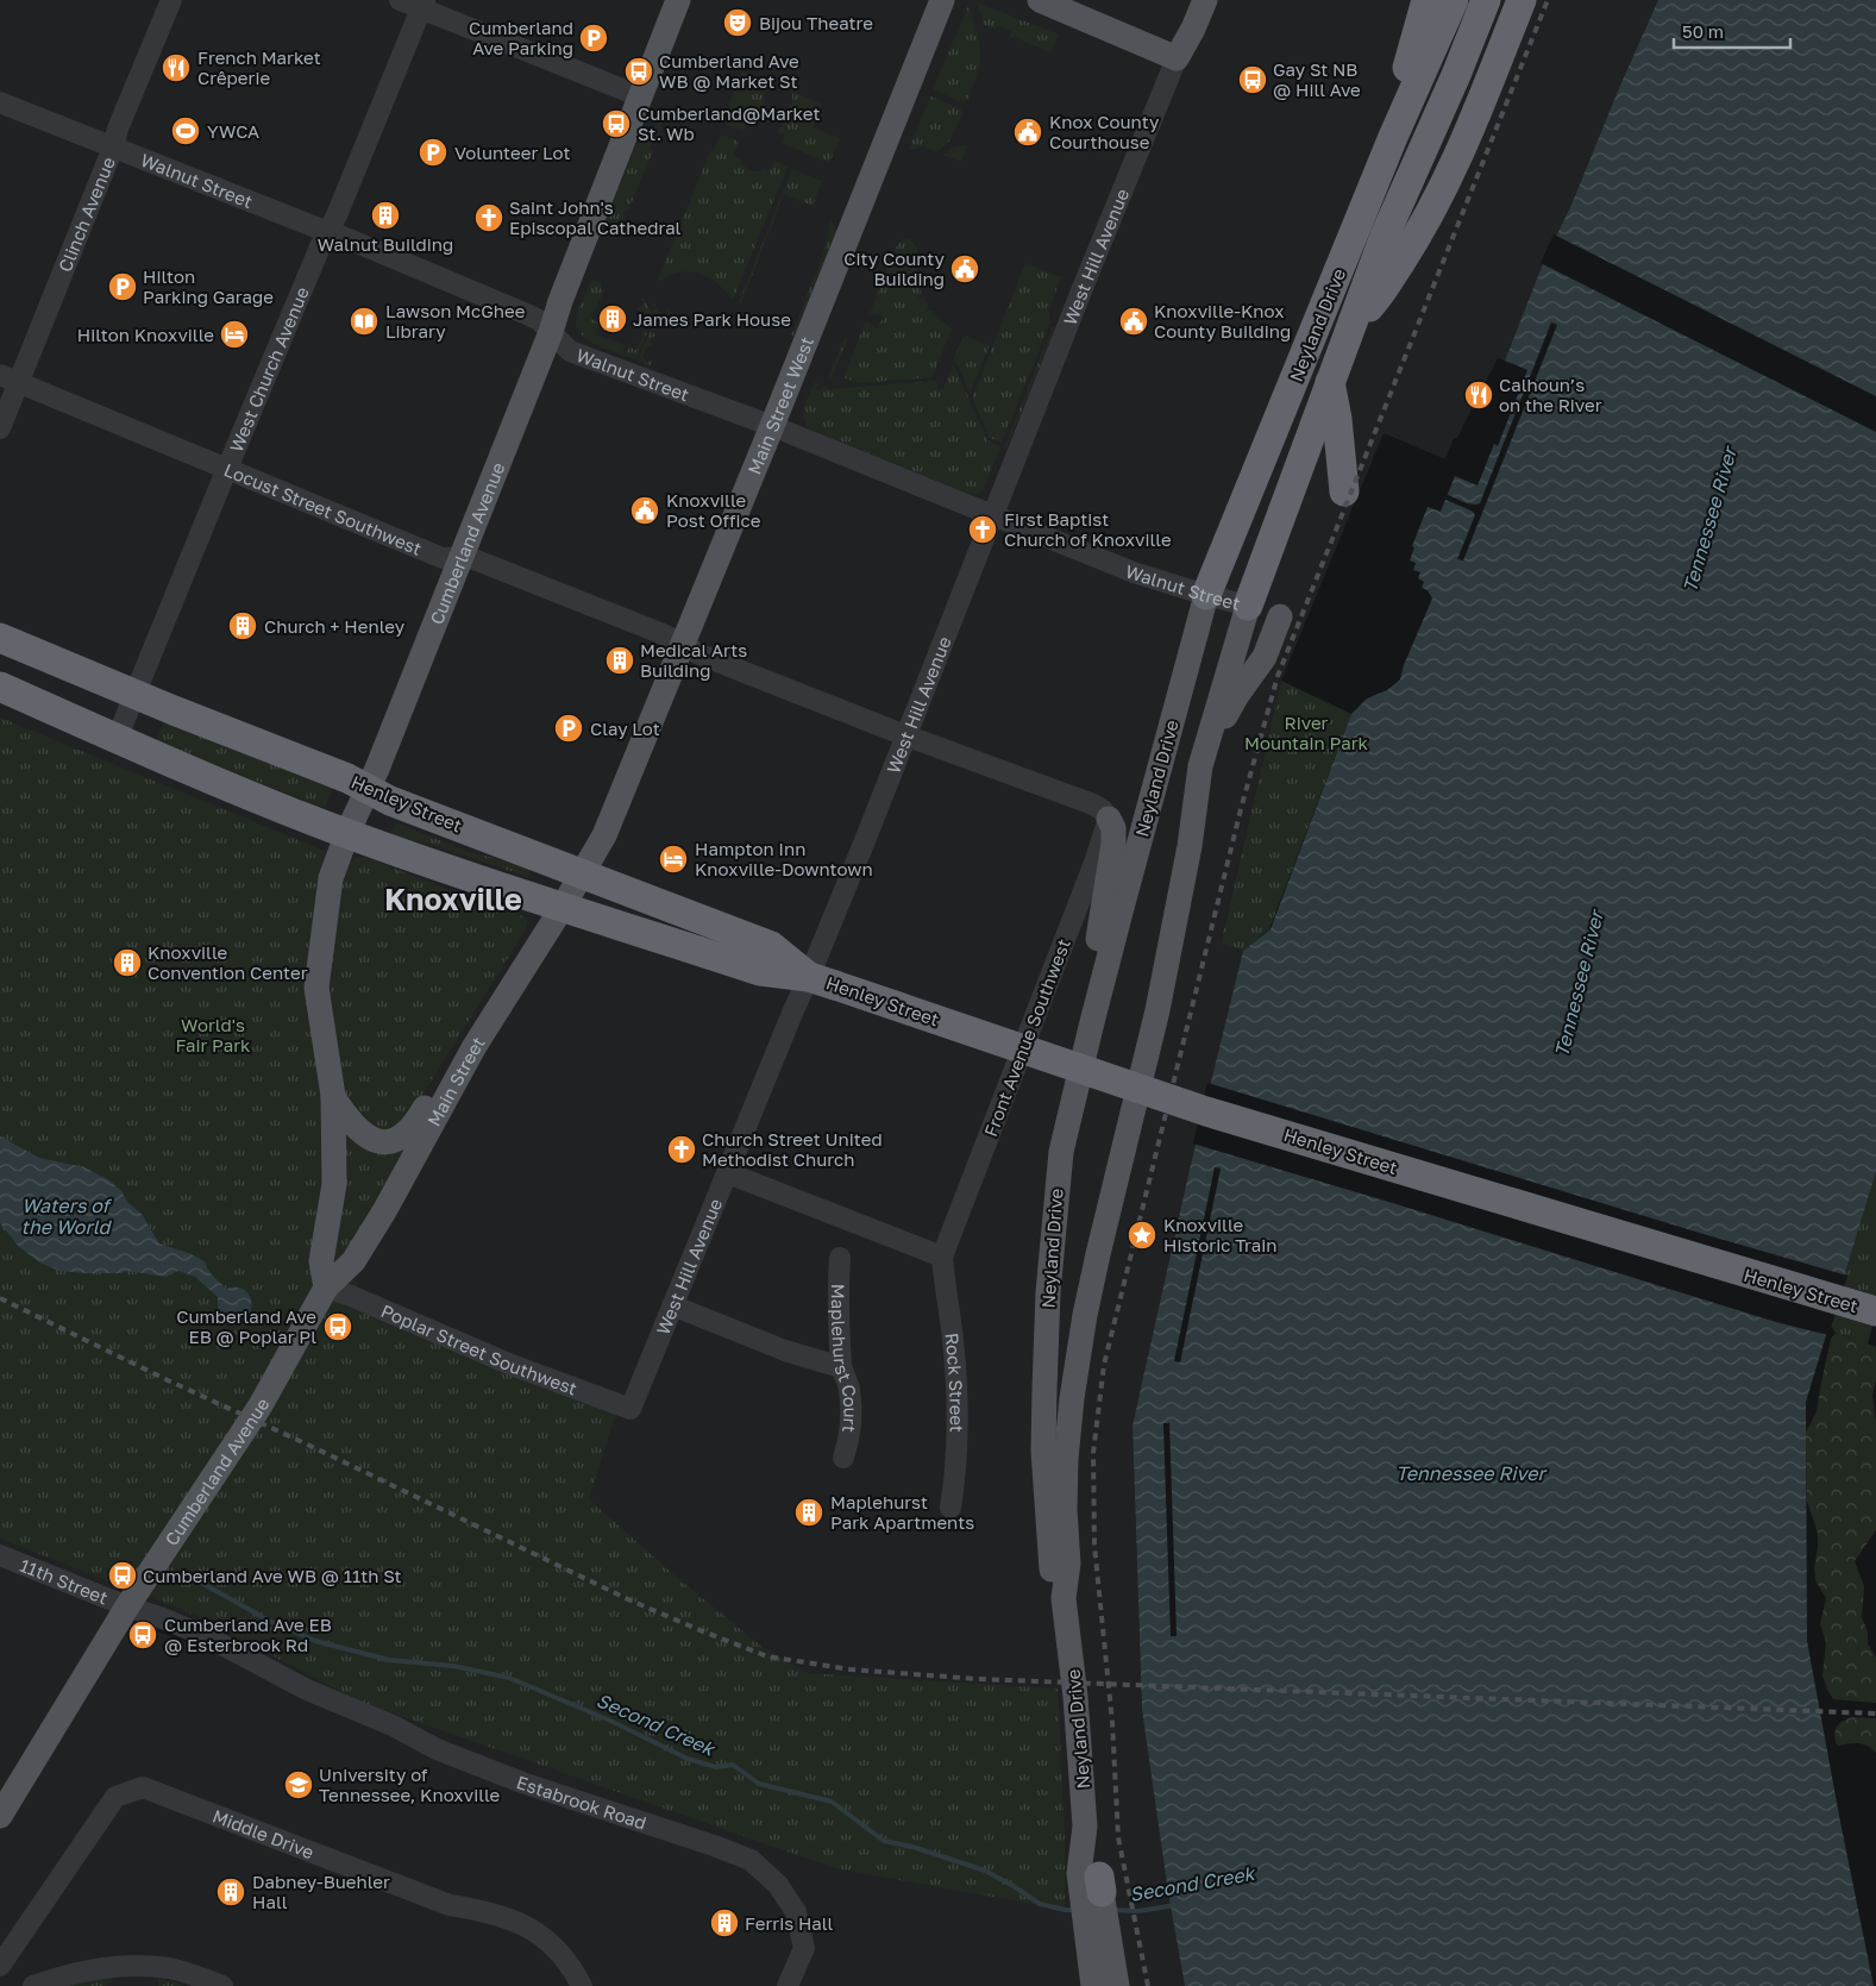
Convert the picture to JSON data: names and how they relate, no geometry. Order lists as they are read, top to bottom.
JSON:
{
  "streets": {
    "highway": ["Neyland Drive", "Henley Street"],
    "main road": [
      "West Hill Avenue",
      "Main Street West",
      "Cumberland Avenue",
      "Main Street"
    ],
    "street": [
      "Walnut Street",
      "Clinch Avenue",
      "West Church Avenue",
      "Locust Street Southwest",
      "Front Avenue Southwest",
      "Poplar Street Southwest",
      "Maplehurst Court",
      "Rock Street",
      "11th Street",
      "Estabrook Road",
      "Middle Drive"
    ]
  },
  "crossings": [
    ["Walnut Street", "Clinch Avenue"],
    ["Walnut Street", "West Hill Avenue"],
    ["Walnut Street", "Neyland Drive"],
    ["Walnut Street", "West Church Avenue"],
    ["Walnut Street", "Main Street West"],
    ["Walnut Street", "Cumberland Avenue"],
    ["Clinch Avenue", "Locust Street Southwest"],
    ["West Hill Avenue", "Locust Street Southwest"],
    ["West Hill Avenue", "Henley Street"],
    ["West Hill Avenue", "Poplar Street Southwest"],
    ["West Church Avenue", "Locust Street Southwest"],
    ["West Church Avenue", "Henley Street"],
    ["Main Street West", "Locust Street Southwest"],
    ["Main Street West", "Henley Street"],
    ["Main Street West", "Main Street"],
    ["Locust Street Southwest", "Cumberland Avenue"],
    ["Locust Street Southwest", "Front Avenue Southwest"],
    ["Cumberland Avenue", "Henley Street"],
    ["Cumberland Avenue", "Main Street"],
    ["Cumberland Avenue", "Poplar Street Southwest"],
    ["Cumberland Avenue", "11th Street"],
    ["Cumberland Avenue", "Estabrook Road"],
    ["Henley Street", "Main Street"],
    ["Front Avenue Southwest", "Rock Street"],
    ["Main Street", "Poplar Street Southwest"],
    ["11th Street", "Estabrook Road"]
  ],
  "districts": ["Knoxville"],
  "water": ["Tennessee River", "Waters of the World", "Second Creek"],
  "parks": ["River Mountain Park", "World's Fair Park"],
  "places": {
    "theatre": ["Bijou Theatre"],
    "parking": [
      "Cumberland Ave Parking",
      "Volunteer Lot",
      "Hilton Parking Garage",
      "Clay Lot"
    ],
    "restaurant": ["French Market Crêperie", "Calhoun’s on the River"],
    "bus stop": [
      "Cumberland Ave WB @ Market St",
      "Gay St NB @ Hill Ave",
      "Cumberland@Market St. Wb",
      "Cumberland Ave EB @ Poplar Pl",
      "Cumberland Ave WB @ 11th St",
      "Cumberland Ave EB @ Esterbrook Rd"
    ],
    "sports": ["YWCA"],
    "public building": [
      "Knox County Courthouse",
      "City County Building",
      "Knoxville-Knox County Building",
      "Knoxville Post Office"
    ],
    "building": [
      "Walnut Building",
      "James Park House",
      "Church + Henley",
      "Medical Arts Building",
      "Knoxville Convention Center",
      "Maplehurst Park Apartments",
      "Dabney-Buehler Hall",
      "Ferris Hall"
    ],
    "church": ["Saint John's Episcopal Cathedral", "First Baptist Church of Knoxville", "Church Street United Methodist Church"],
    "library": ["Lawson McGhee Library"],
    "hotel": ["Hilton Knoxville", "Hampton Inn Knoxville-Downtown"],
    "place": ["Knoxville Historic Train"],
    "school or university": ["University of Tennessee, Knoxville"]
  },
  "scale_bar": "50 m"
}
